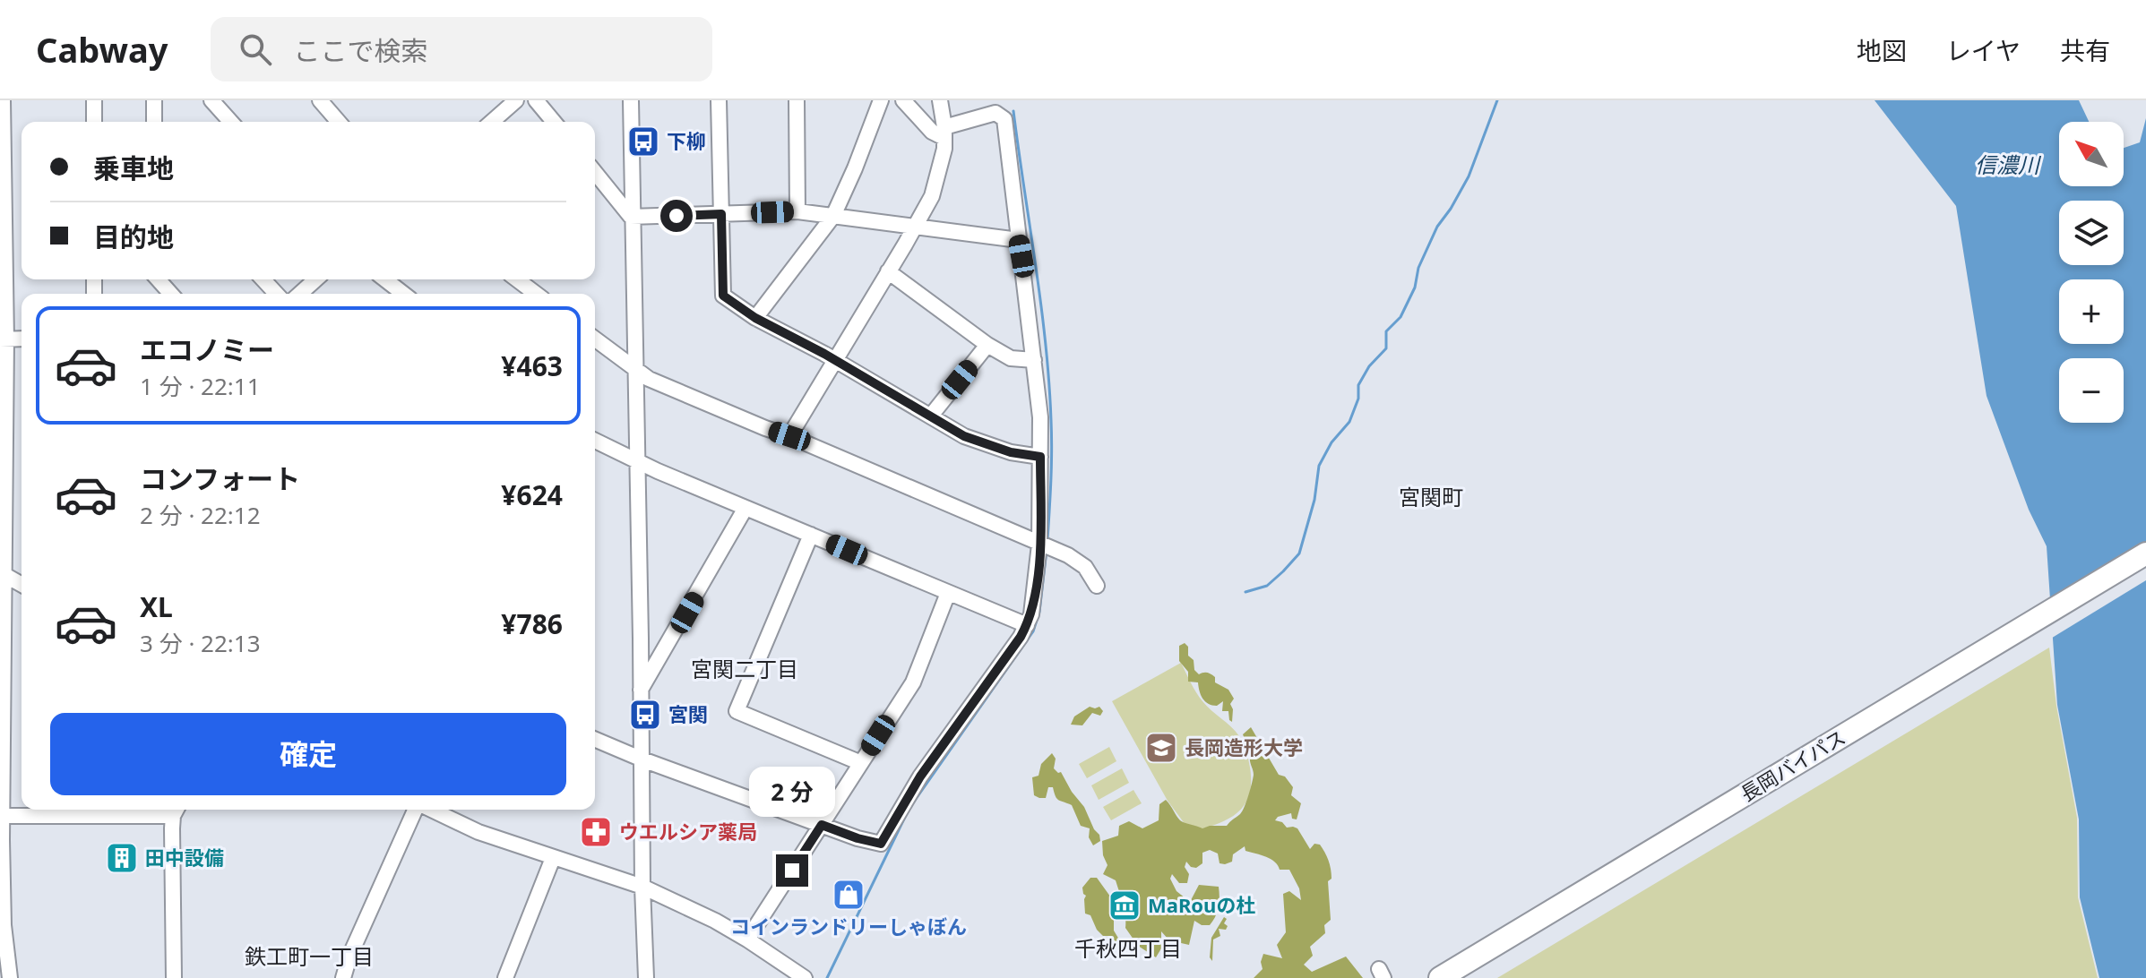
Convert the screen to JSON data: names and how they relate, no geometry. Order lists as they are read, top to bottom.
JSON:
{
  "streets": {
    "highway": ["長岡バイパス"]
  },
  "districts": [
    "宮関町",
    "宮関二丁目",
    "千秋四丁目",
    "鉄工町一丁目"
  ],
  "water": ["信濃川"],
  "places": {
    "bus stop": ["下柳", "宮関"],
    "school or university": ["長岡造形大学"],
    "pharmacy": ["ウエルシア薬局"],
    "building": ["田中設備"],
    "shop": ["コインランドリーしゃぼん"],
    "museum": ["MaRouの杜"]
  },
  "north": "top left",
  "page": {
    "header": "Cabway",
    "search": "ここで検索",
    "nav": ["地図", "レイヤ", "共有"],
    "map_buttons": ["+", "−"],
    "banner": ["乗車地", "目的地"],
    "list": [
      {
        "name": "エコノミー",
        "note": "1 分 · 22:11",
        "value": "¥463"
      },
      {
        "name": "コンフォート",
        "note": "2 分 · 22:12",
        "value": "¥624"
      },
      {
        "name": "XL",
        "note": "3 分 · 22:13",
        "value": "¥786"
      }
    ],
    "buttons": "確定",
    "bubble": "2 分"
  }
}
